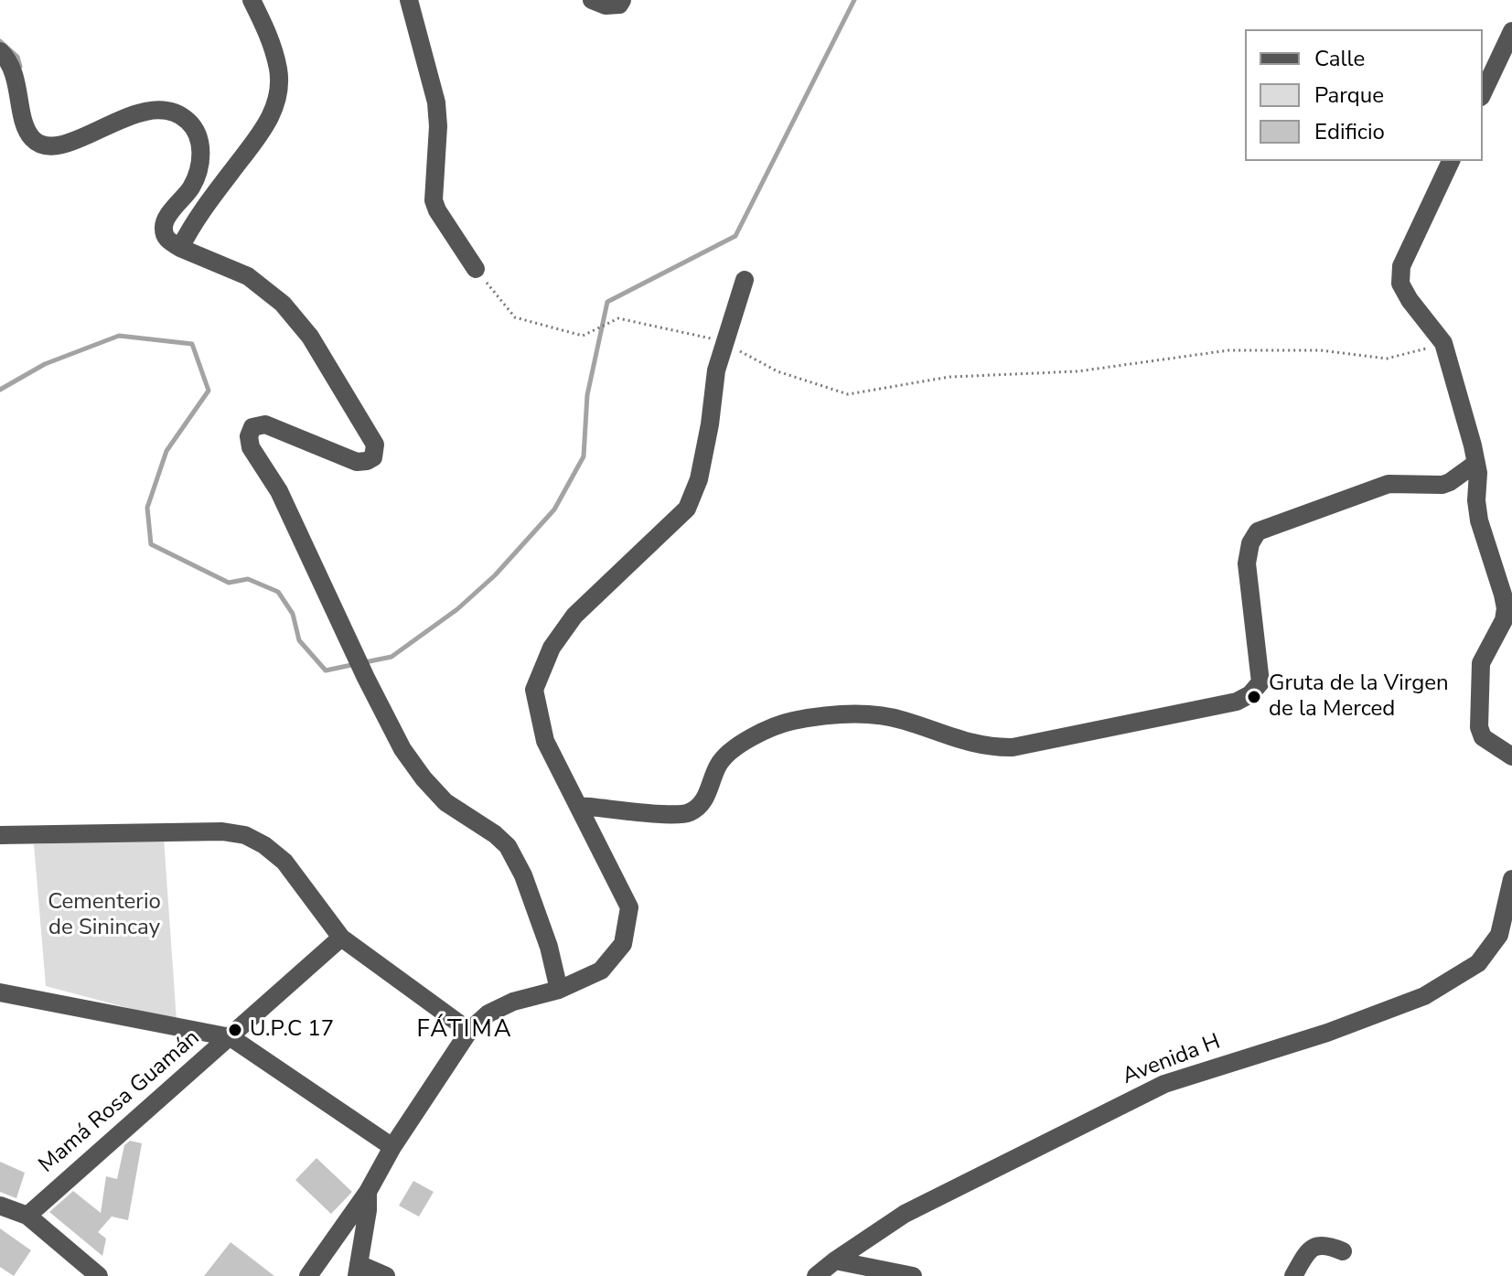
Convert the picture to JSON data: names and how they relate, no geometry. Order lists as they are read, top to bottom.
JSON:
{
  "streets": {
    "street": ["Avenida H", "Mamá Rosa Guamán"]
  },
  "districts": ["FÁTIMA"],
  "parks": ["Cementerio de Sinincay"],
  "places": ["Gruta de la Virgen de la Merced", "U.P.C 17"],
  "legend": ["Calle", "Parque", "Edificio"]
}
